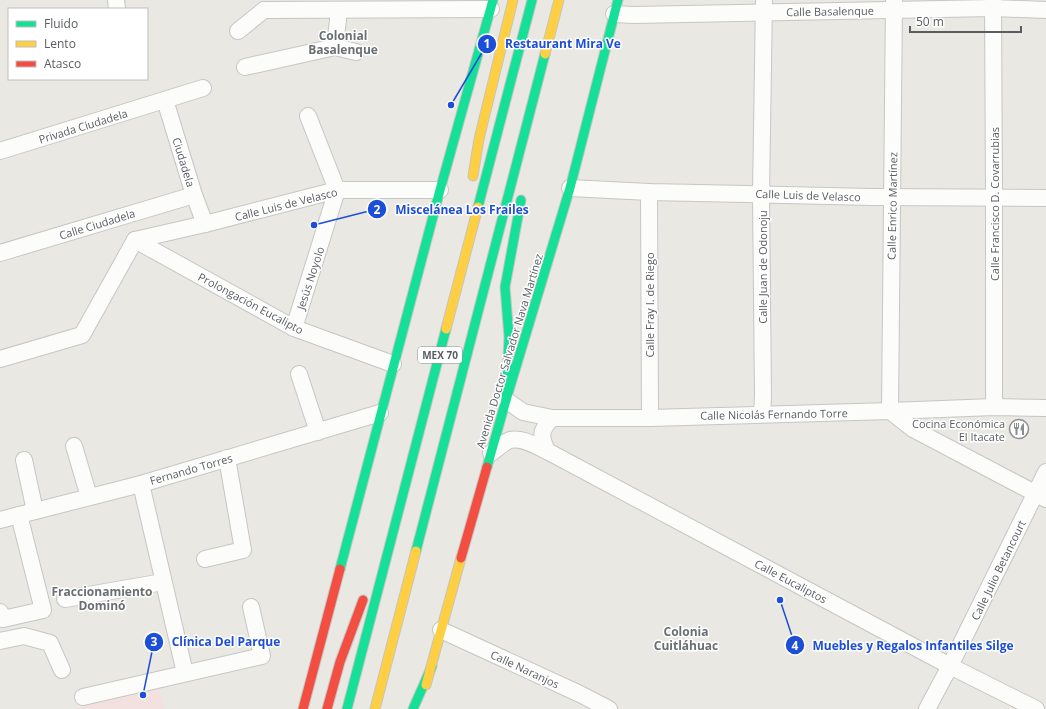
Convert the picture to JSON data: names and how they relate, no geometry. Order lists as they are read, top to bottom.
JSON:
{
  "streets": {
    "main road": ["Avenida Doctor Salvador Nava Martínez", "MEX 70"],
    "street": [
      "Calle Basalenque",
      "Privada Ciudadela",
      "Ciudadela",
      "Calle Luis de Velasco",
      "Calle Francisco D. Covarrubias",
      "Calle Enrico Martínez",
      "Calle Ciudadela",
      "Calle Juan de Odonoju",
      "Jesús Noyolo",
      "Prolongación Eucalipto",
      "Calle Fray I. de Riego",
      "Calle Nicolás Fernando Torre",
      "Fernando Torres",
      "Calle Julio Betancourt",
      "Calle Eucaliptos",
      "Calle Naranjos"
    ]
  },
  "crossings": [
    ["Calle Basalenque", "Calle Francisco D. Covarrubias"],
    ["Calle Basalenque", "Calle Enrico Martínez"],
    ["Calle Basalenque", "Calle Juan de Odonoju"],
    ["Calle Basalenque", "Avenida Doctor Salvador Nava Martínez"],
    ["Privada Ciudadela", "Ciudadela"],
    ["Ciudadela", "Calle Luis de Velasco"],
    ["Ciudadela", "Calle Ciudadela"],
    ["Calle Luis de Velasco", "Calle Francisco D. Covarrubias"],
    ["Calle Luis de Velasco", "Calle Enrico Martínez"],
    ["Calle Luis de Velasco", "Calle Juan de Odonoju"],
    ["Calle Luis de Velasco", "Jesús Noyolo"],
    ["Calle Luis de Velasco", "Prolongación Eucalipto"],
    ["Calle Luis de Velasco", "Calle Fray I. de Riego"],
    ["Calle Luis de Velasco", "Avenida Doctor Salvador Nava Martínez"],
    ["Calle Francisco D. Covarrubias", "Calle Nicolás Fernando Torre"],
    ["Calle Enrico Martínez", "Calle Nicolás Fernando Torre"],
    ["Calle Juan de Odonoju", "Calle Nicolás Fernando Torre"],
    ["Jesús Noyolo", "Prolongación Eucalipto"],
    ["Calle Fray I. de Riego", "Calle Nicolás Fernando Torre"],
    ["Avenida Doctor Salvador Nava Martínez", "Calle Nicolás Fernando Torre"],
    ["Avenida Doctor Salvador Nava Martínez", "Calle Eucaliptos"],
    ["Avenida Doctor Salvador Nava Martínez", "Calle Naranjos"],
    ["Calle Julio Betancourt", "Calle Eucaliptos"]
  ],
  "districts": ["Colonial Basalenque", "Fraccionamiento Dominó", "Colonia Cuitláhuac"],
  "places": {
    "other": [
      "Restaurant Mira Ve",
      "Miscelánea Los Frailes",
      "Muebles y Regalos Infantiles Silge",
      "Clínica Del Parque"
    ],
    "restaurant": ["Cocina Económica El Itacate"]
  },
  "legend": ["Fluido", "Lento", "Atasco"],
  "scale_bar": "50 m"
}
